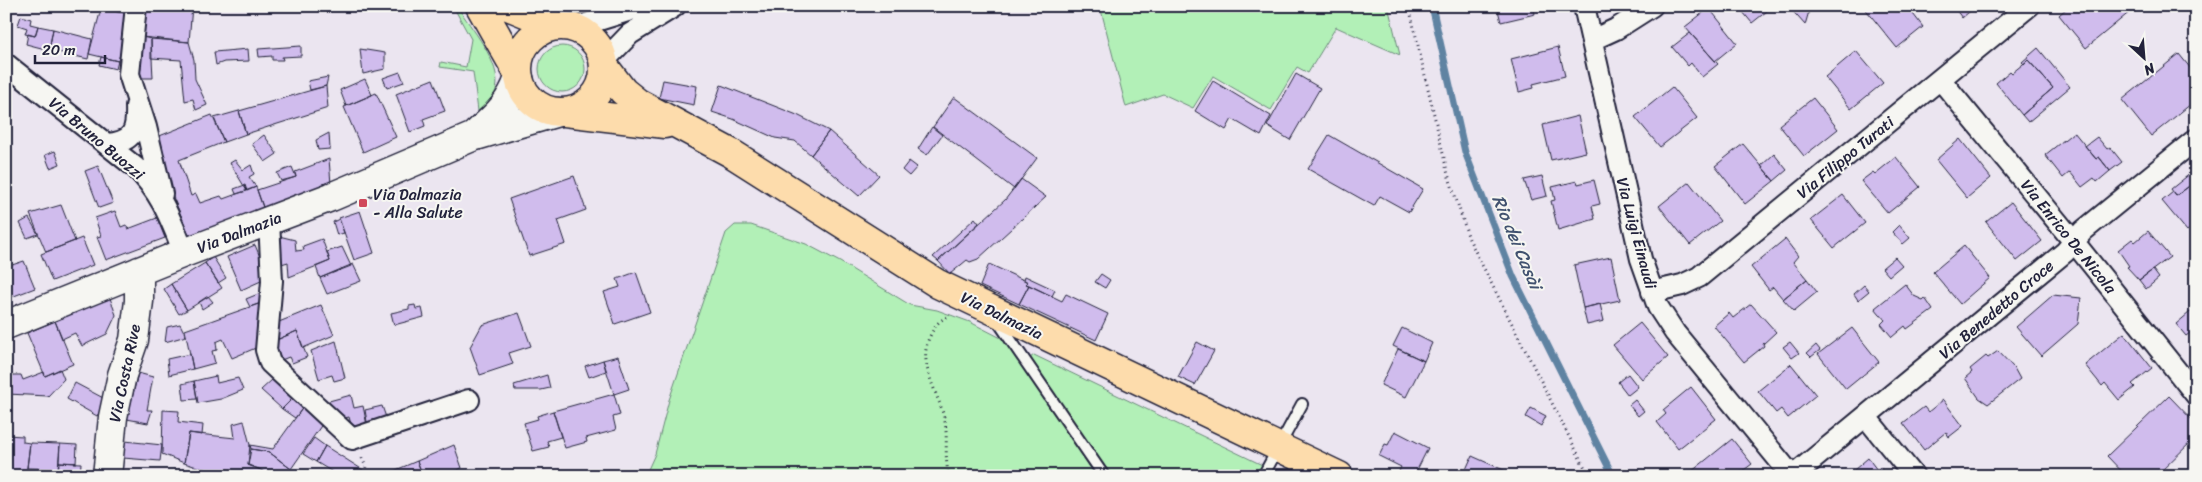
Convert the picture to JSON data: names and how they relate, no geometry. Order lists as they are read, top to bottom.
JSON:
{
  "streets": {
    "main road": ["Via Dalmazia"],
    "street": [
      "Via Bruno Buozzi",
      "Via Filippo Turati",
      "Via Luigi Einaudi",
      "Via Enrico De Nicola",
      "Via Benedetto Croce",
      "Via Costa Rive"
    ]
  },
  "crossings": [
    ["Via Bruno Buozzi", "Via Dalmazia"],
    ["Via Filippo Turati", "Via Luigi Einaudi"],
    ["Via Filippo Turati", "Via Enrico De Nicola"],
    ["Via Dalmazia", "Via Costa Rive"],
    ["Via Luigi Einaudi", "Via Benedetto Croce"],
    ["Via Enrico De Nicola", "Via Benedetto Croce"]
  ],
  "water": ["Rio dei Casài"],
  "places": {
    "transit": ["Via Dalmazia - Alla Salute"]
  },
  "scale_bar": "20 m",
  "north": "bottom right"
}
